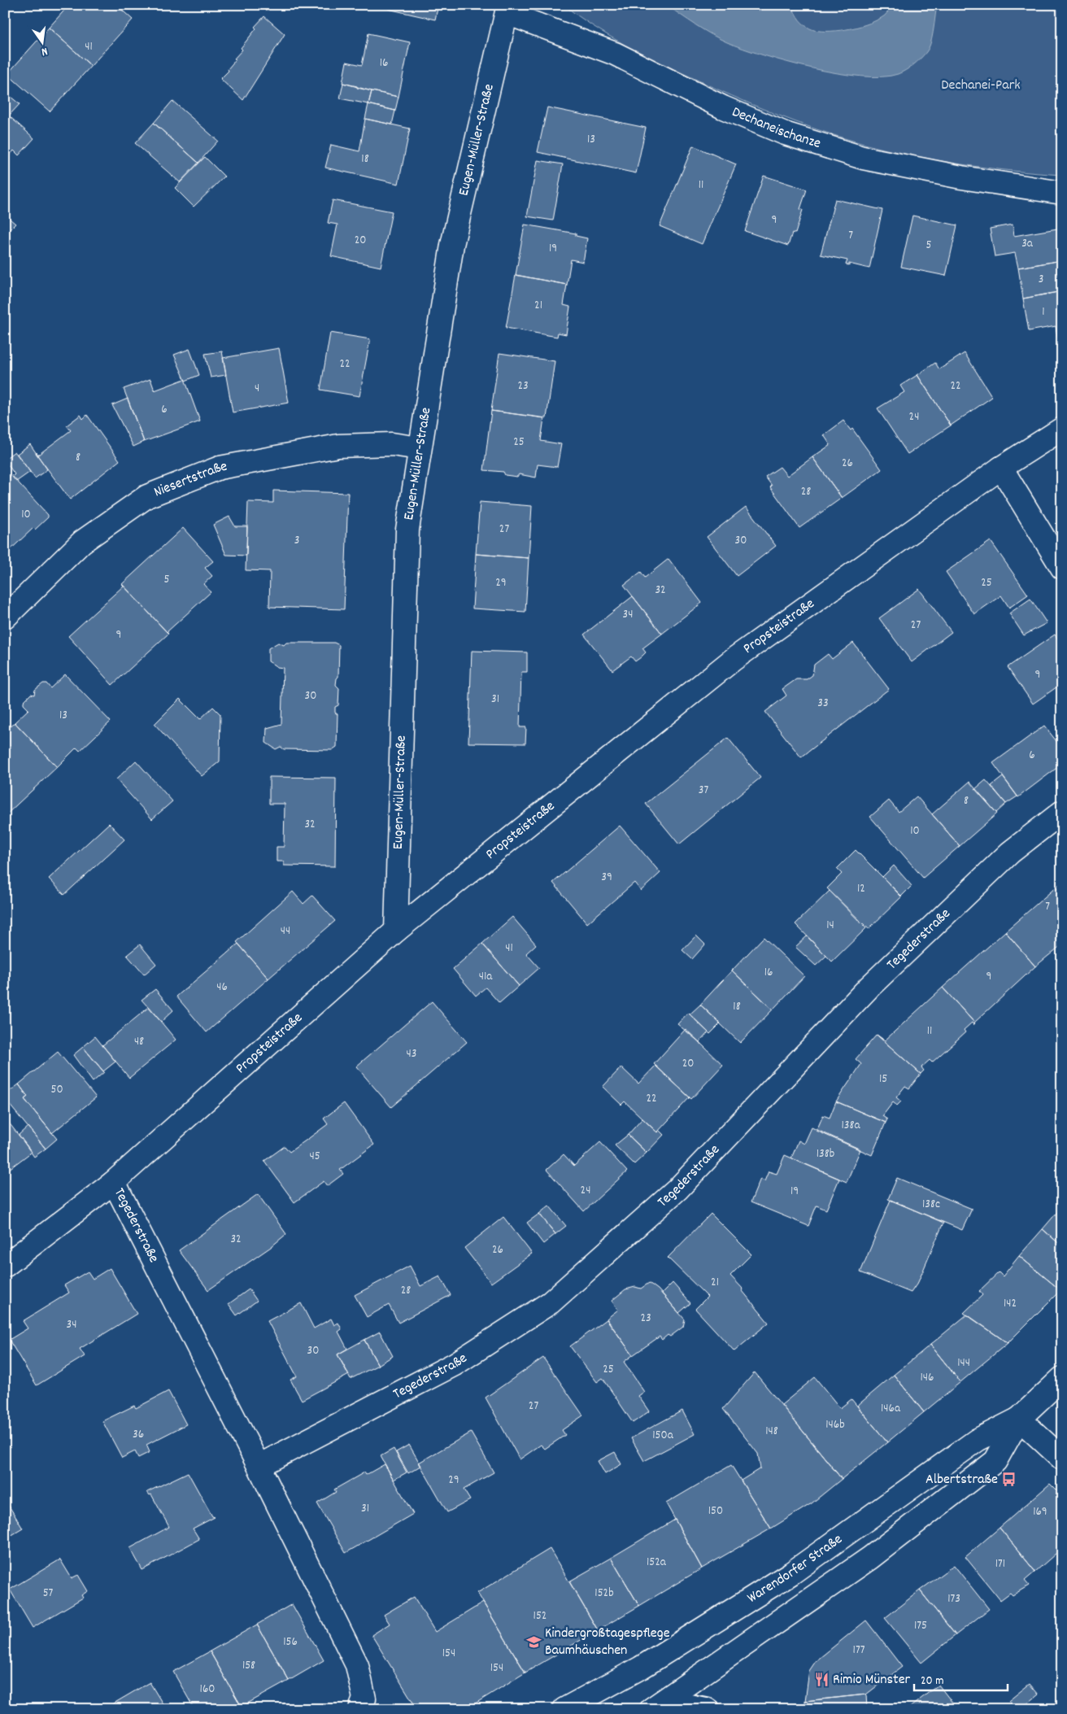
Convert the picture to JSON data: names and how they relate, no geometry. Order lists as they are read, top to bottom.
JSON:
{
  "streets": {
    "street": [
      "Dechaneischanze",
      "Eugen-Müller-Straße",
      "Niesertstraße",
      "Propsteistraße",
      "Tegederstraße",
      "Warendorfer Straße"
    ]
  },
  "crossings": [
    ["Dechaneischanze", "Eugen-Müller-Straße"],
    ["Eugen-Müller-Straße", "Niesertstraße"],
    ["Eugen-Müller-Straße", "Propsteistraße"],
    ["Propsteistraße", "Tegederstraße"]
  ],
  "parks": ["Dechanei-Park"],
  "places": {
    "bus stop": ["Albertstraße"],
    "school or university": ["Kindergroßtagespflege Baumhäuschen"],
    "restaurant": ["Rimio Münster"]
  },
  "house_numbers": [
    "41",
    "16",
    "13",
    "18",
    "11",
    "9",
    "7",
    "20",
    "3a",
    "5",
    "19",
    "3",
    "21",
    "1",
    "22",
    "23",
    "22",
    "4",
    "6",
    "24",
    "25",
    "8",
    "26",
    "28",
    "10",
    "27",
    "3",
    "30",
    "5",
    "29",
    "25",
    "32",
    "34",
    "27",
    "9",
    "9",
    "30",
    "31",
    "33",
    "13",
    "6",
    "37",
    "8",
    "32",
    "10",
    "39",
    "12",
    "7",
    "14",
    "44",
    "41",
    "16",
    "41a",
    "9",
    "46",
    "18",
    "11",
    "48",
    "43",
    "20",
    "15",
    "50",
    "22",
    "138a",
    "138b",
    "45",
    "24",
    "19",
    "138c",
    "32",
    "26",
    "21",
    "28",
    "142",
    "23",
    "34",
    "30",
    "144",
    "25",
    "146",
    "27",
    "146a",
    "146b",
    "148",
    "36",
    "150a",
    "29",
    "31",
    "150",
    "169",
    "152a",
    "171",
    "57",
    "152b",
    "173",
    "152",
    "175",
    "156",
    "177",
    "154",
    "158",
    "154",
    "160"
  ],
  "scale_bar": "20 m",
  "north": "bottom"
}
